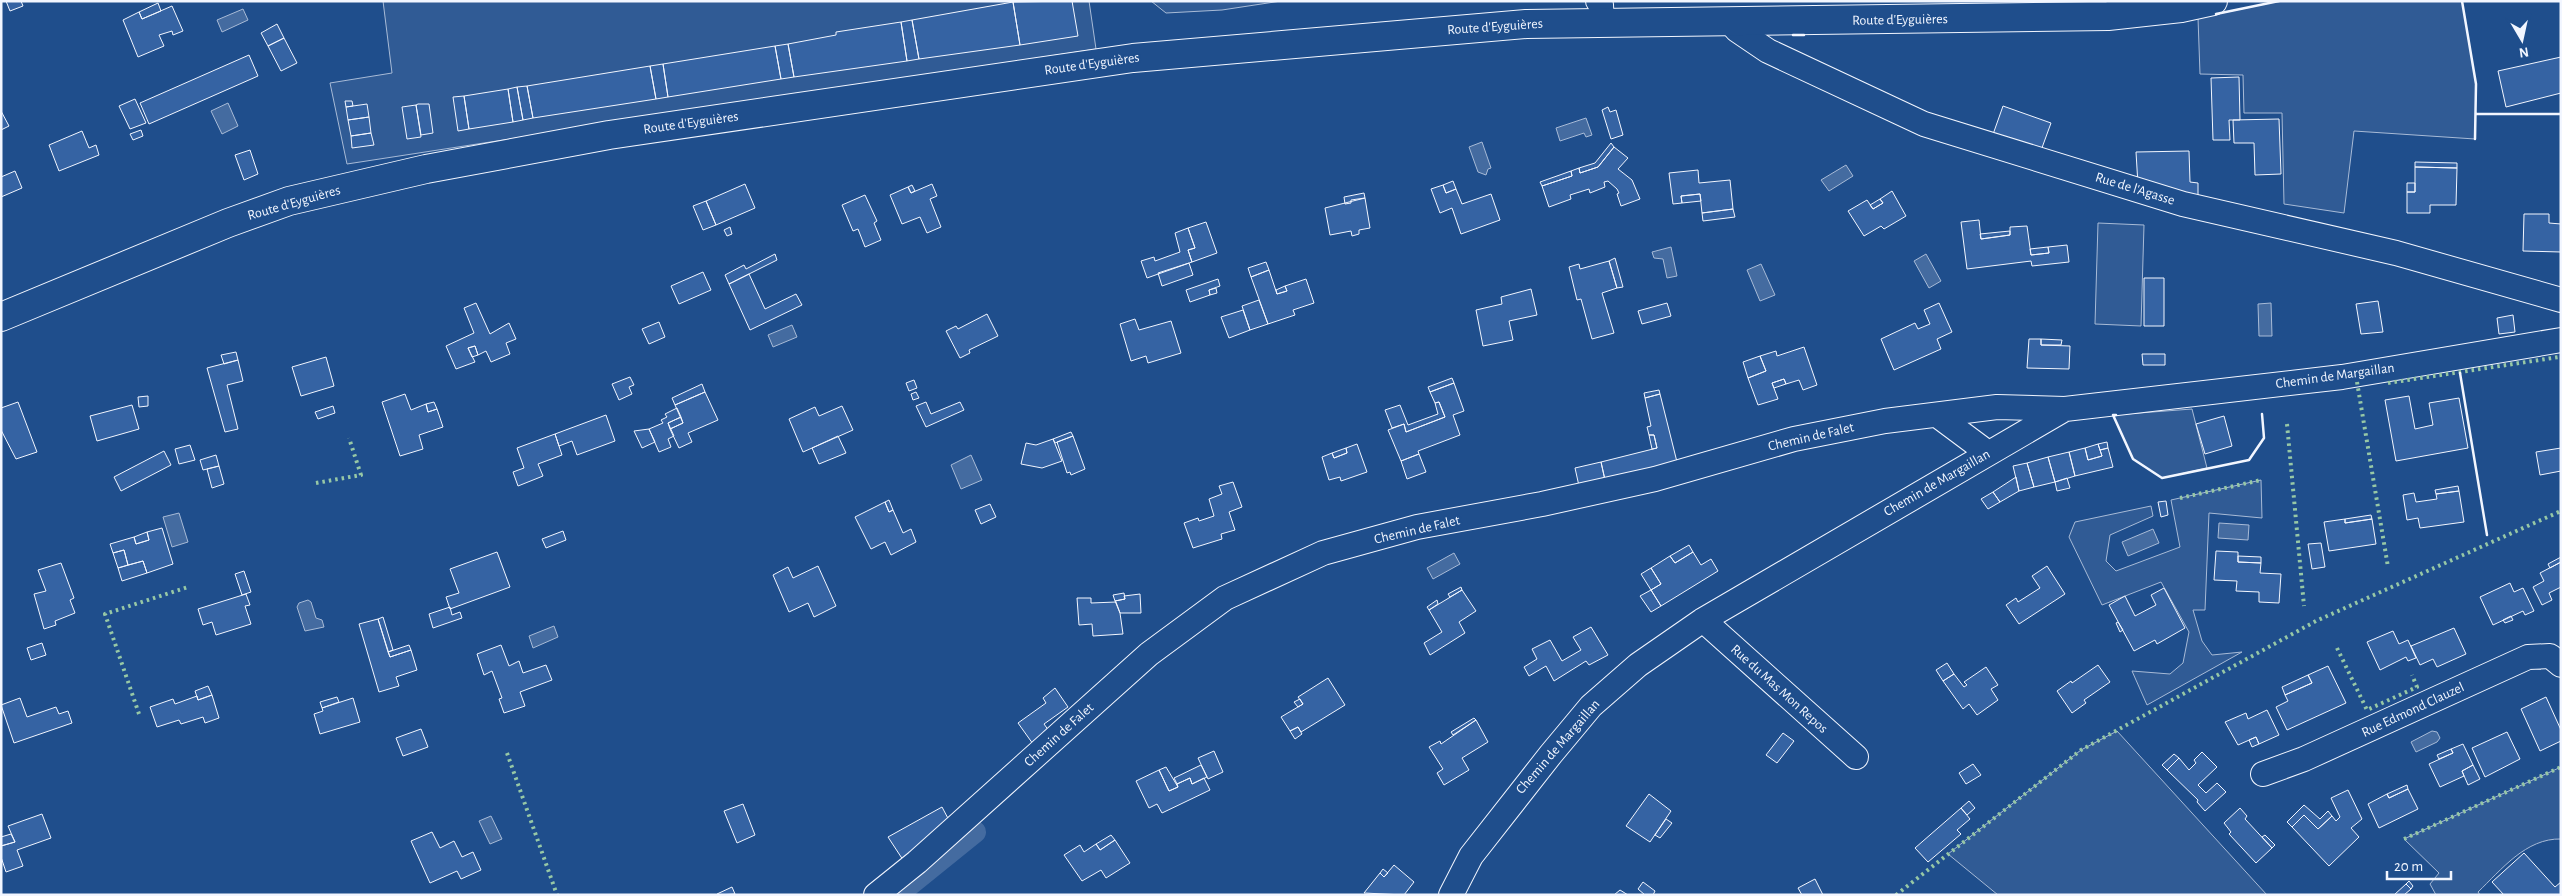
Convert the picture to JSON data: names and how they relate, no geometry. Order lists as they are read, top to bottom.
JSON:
{
  "streets": {
    "main road": ["Route d'Eyguières"],
    "street": [
      "Rue de l'Agasse",
      "Chemin de Margaillan",
      "Chemin de Falet",
      "Rue du Mas Mon Repos",
      "Rue Edmond Clauzel"
    ]
  },
  "crossings": [
    ["Route d'Eyguières", "Rue de l'Agasse"],
    ["Chemin de Margaillan", "Chemin de Falet"],
    ["Chemin de Margaillan", "Rue du Mas Mon Repos"]
  ],
  "scale_bar": "20 m",
  "north": "bottom"
}
